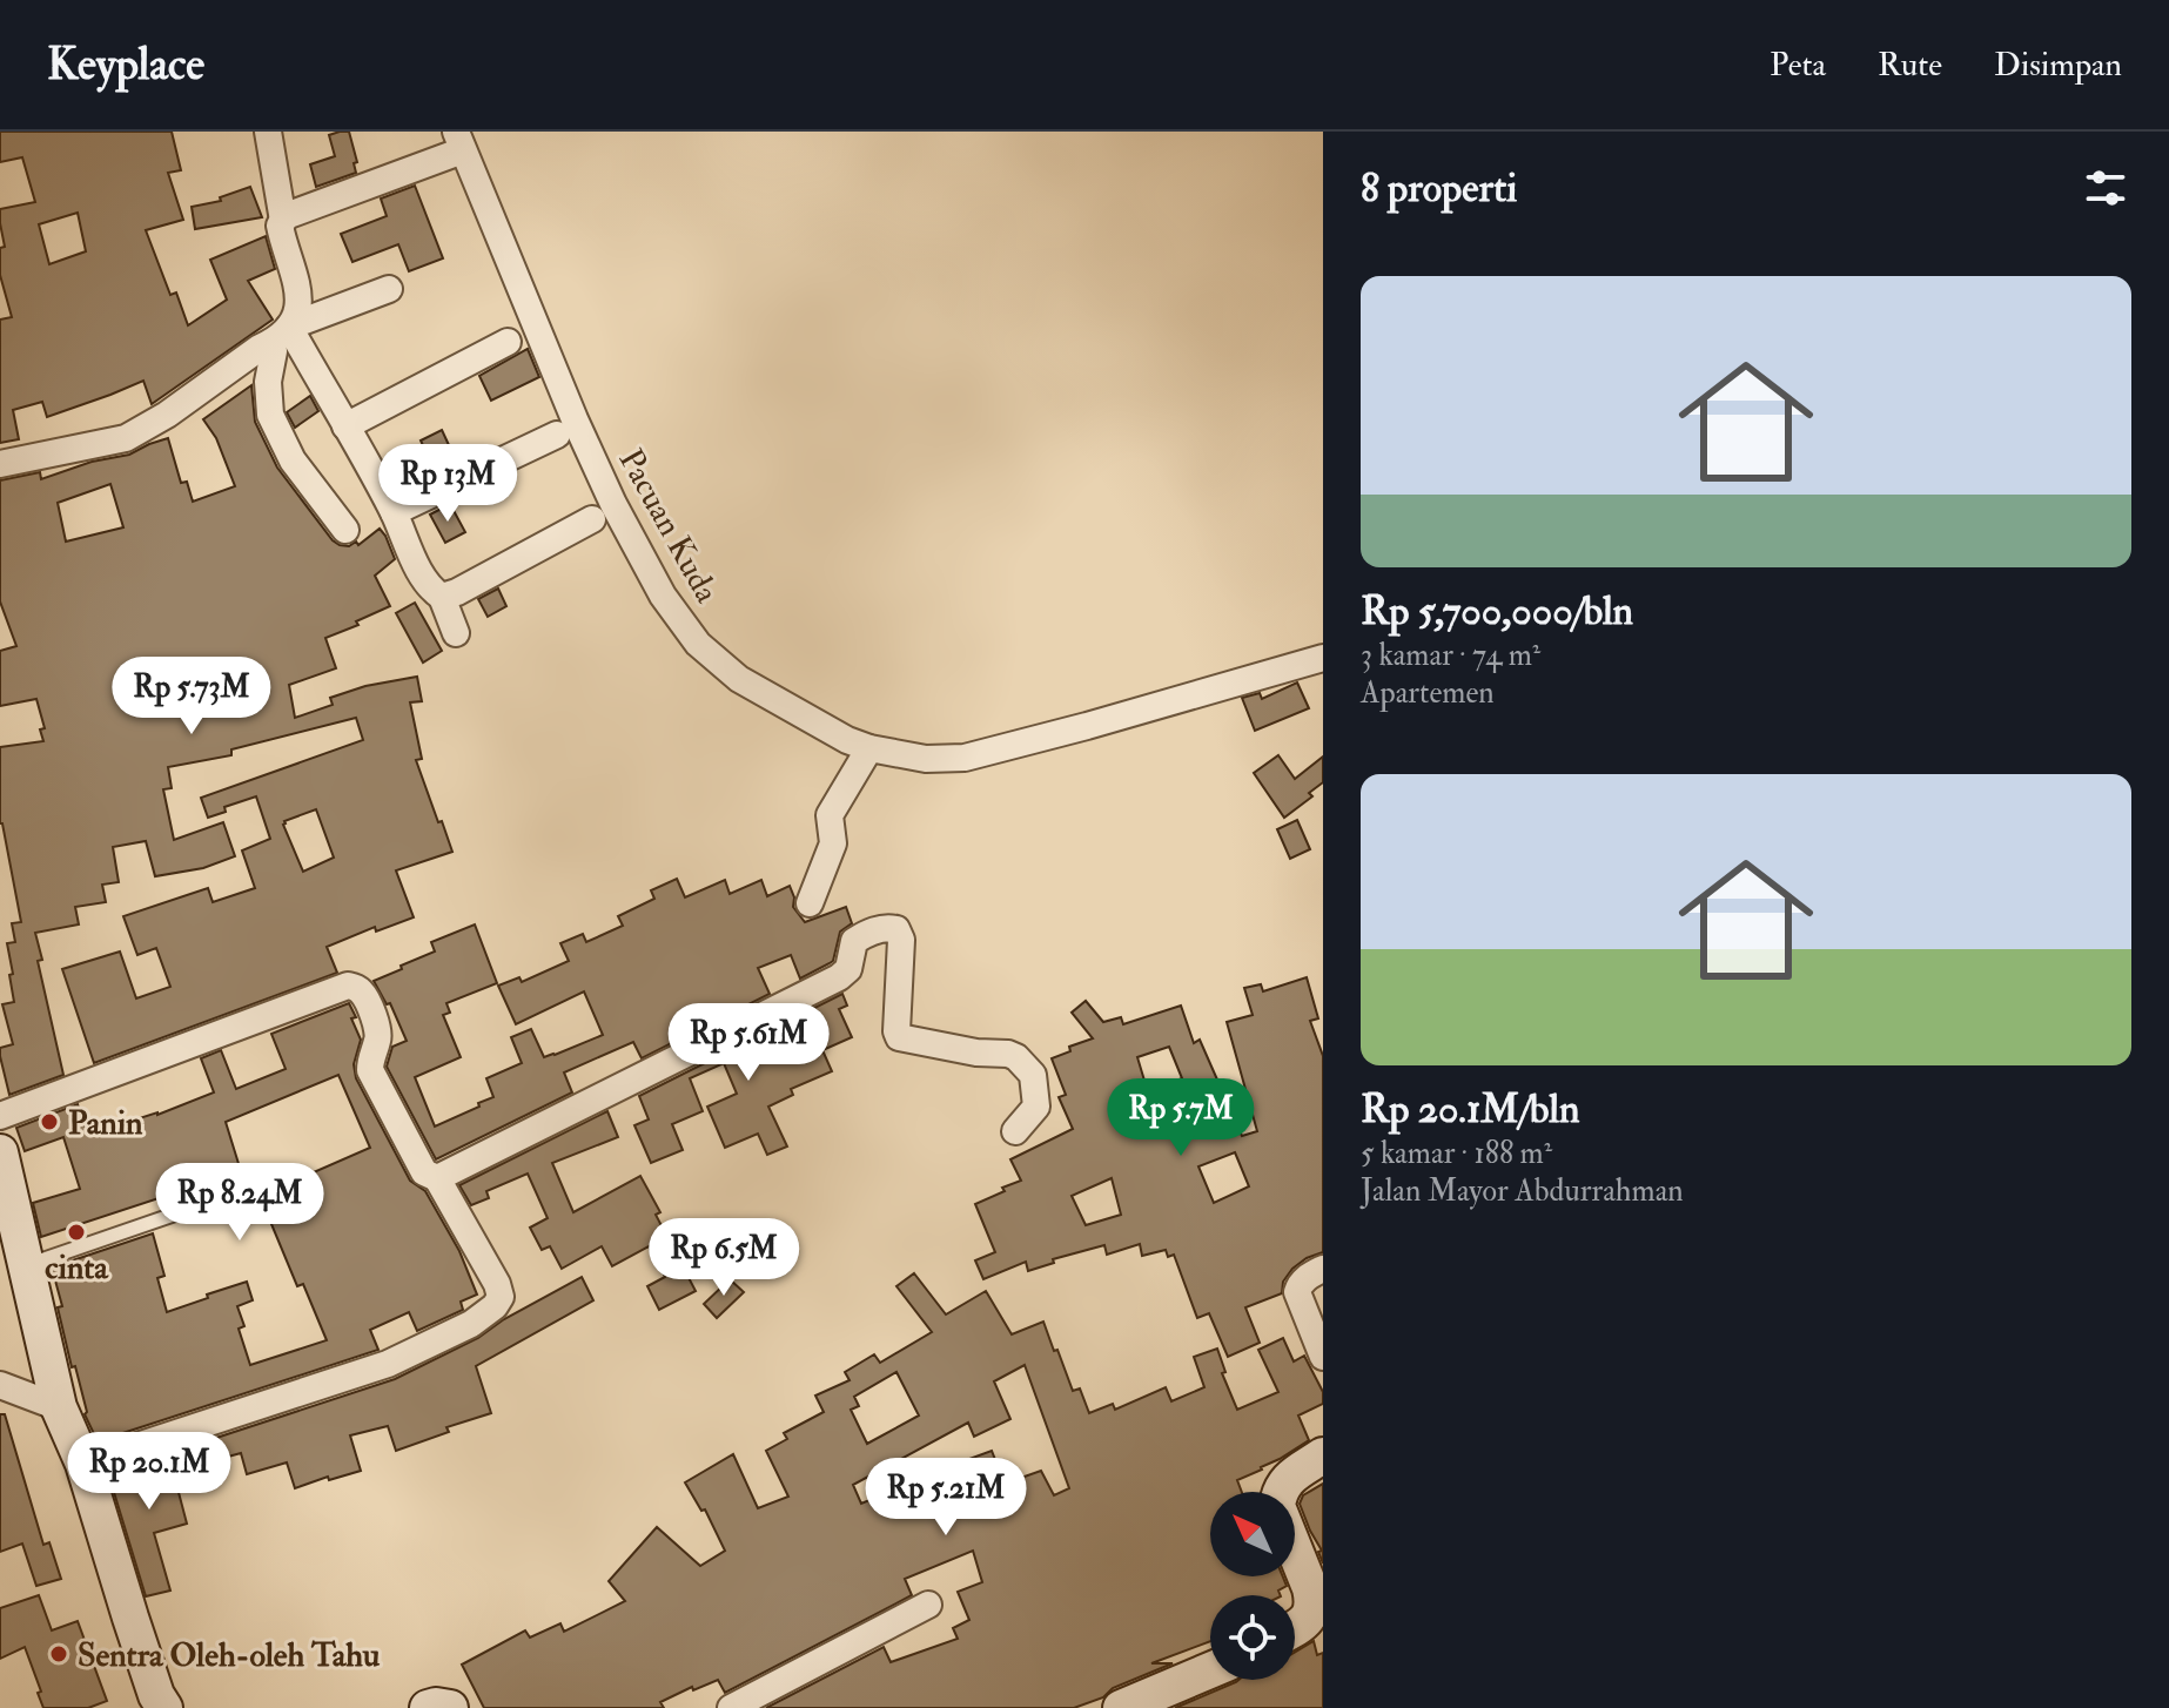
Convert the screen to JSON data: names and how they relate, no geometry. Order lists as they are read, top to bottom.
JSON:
{
  "streets": {
    "street": ["Pacuan Kuda"]
  },
  "places": ["Panin", "cinta", "Sentra Oleh-oleh Tahu"],
  "north": "top left",
  "page": {
    "header": "Keyplace",
    "nav": ["Peta", "Rute", "Disimpan"],
    "heading": "8 properti",
    "list": [
      {
        "name": "Rp 5,700,000/bln",
        "note": "3 kamar · 74 m² · Apartemen"
      },
      {
        "name": "Rp 20.1M/bln",
        "note": "5 kamar · 188 m² · Jalan Mayor Abdurrahman"
      }
    ],
    "price": [
      "Rp 13M",
      "Rp 5.73M",
      "Rp 5.61M",
      "Rp 5.7M",
      "Rp 8.24M",
      "Rp 6.5M",
      "Rp 20.1M",
      "Rp 5.21M"
    ]
  }
}
